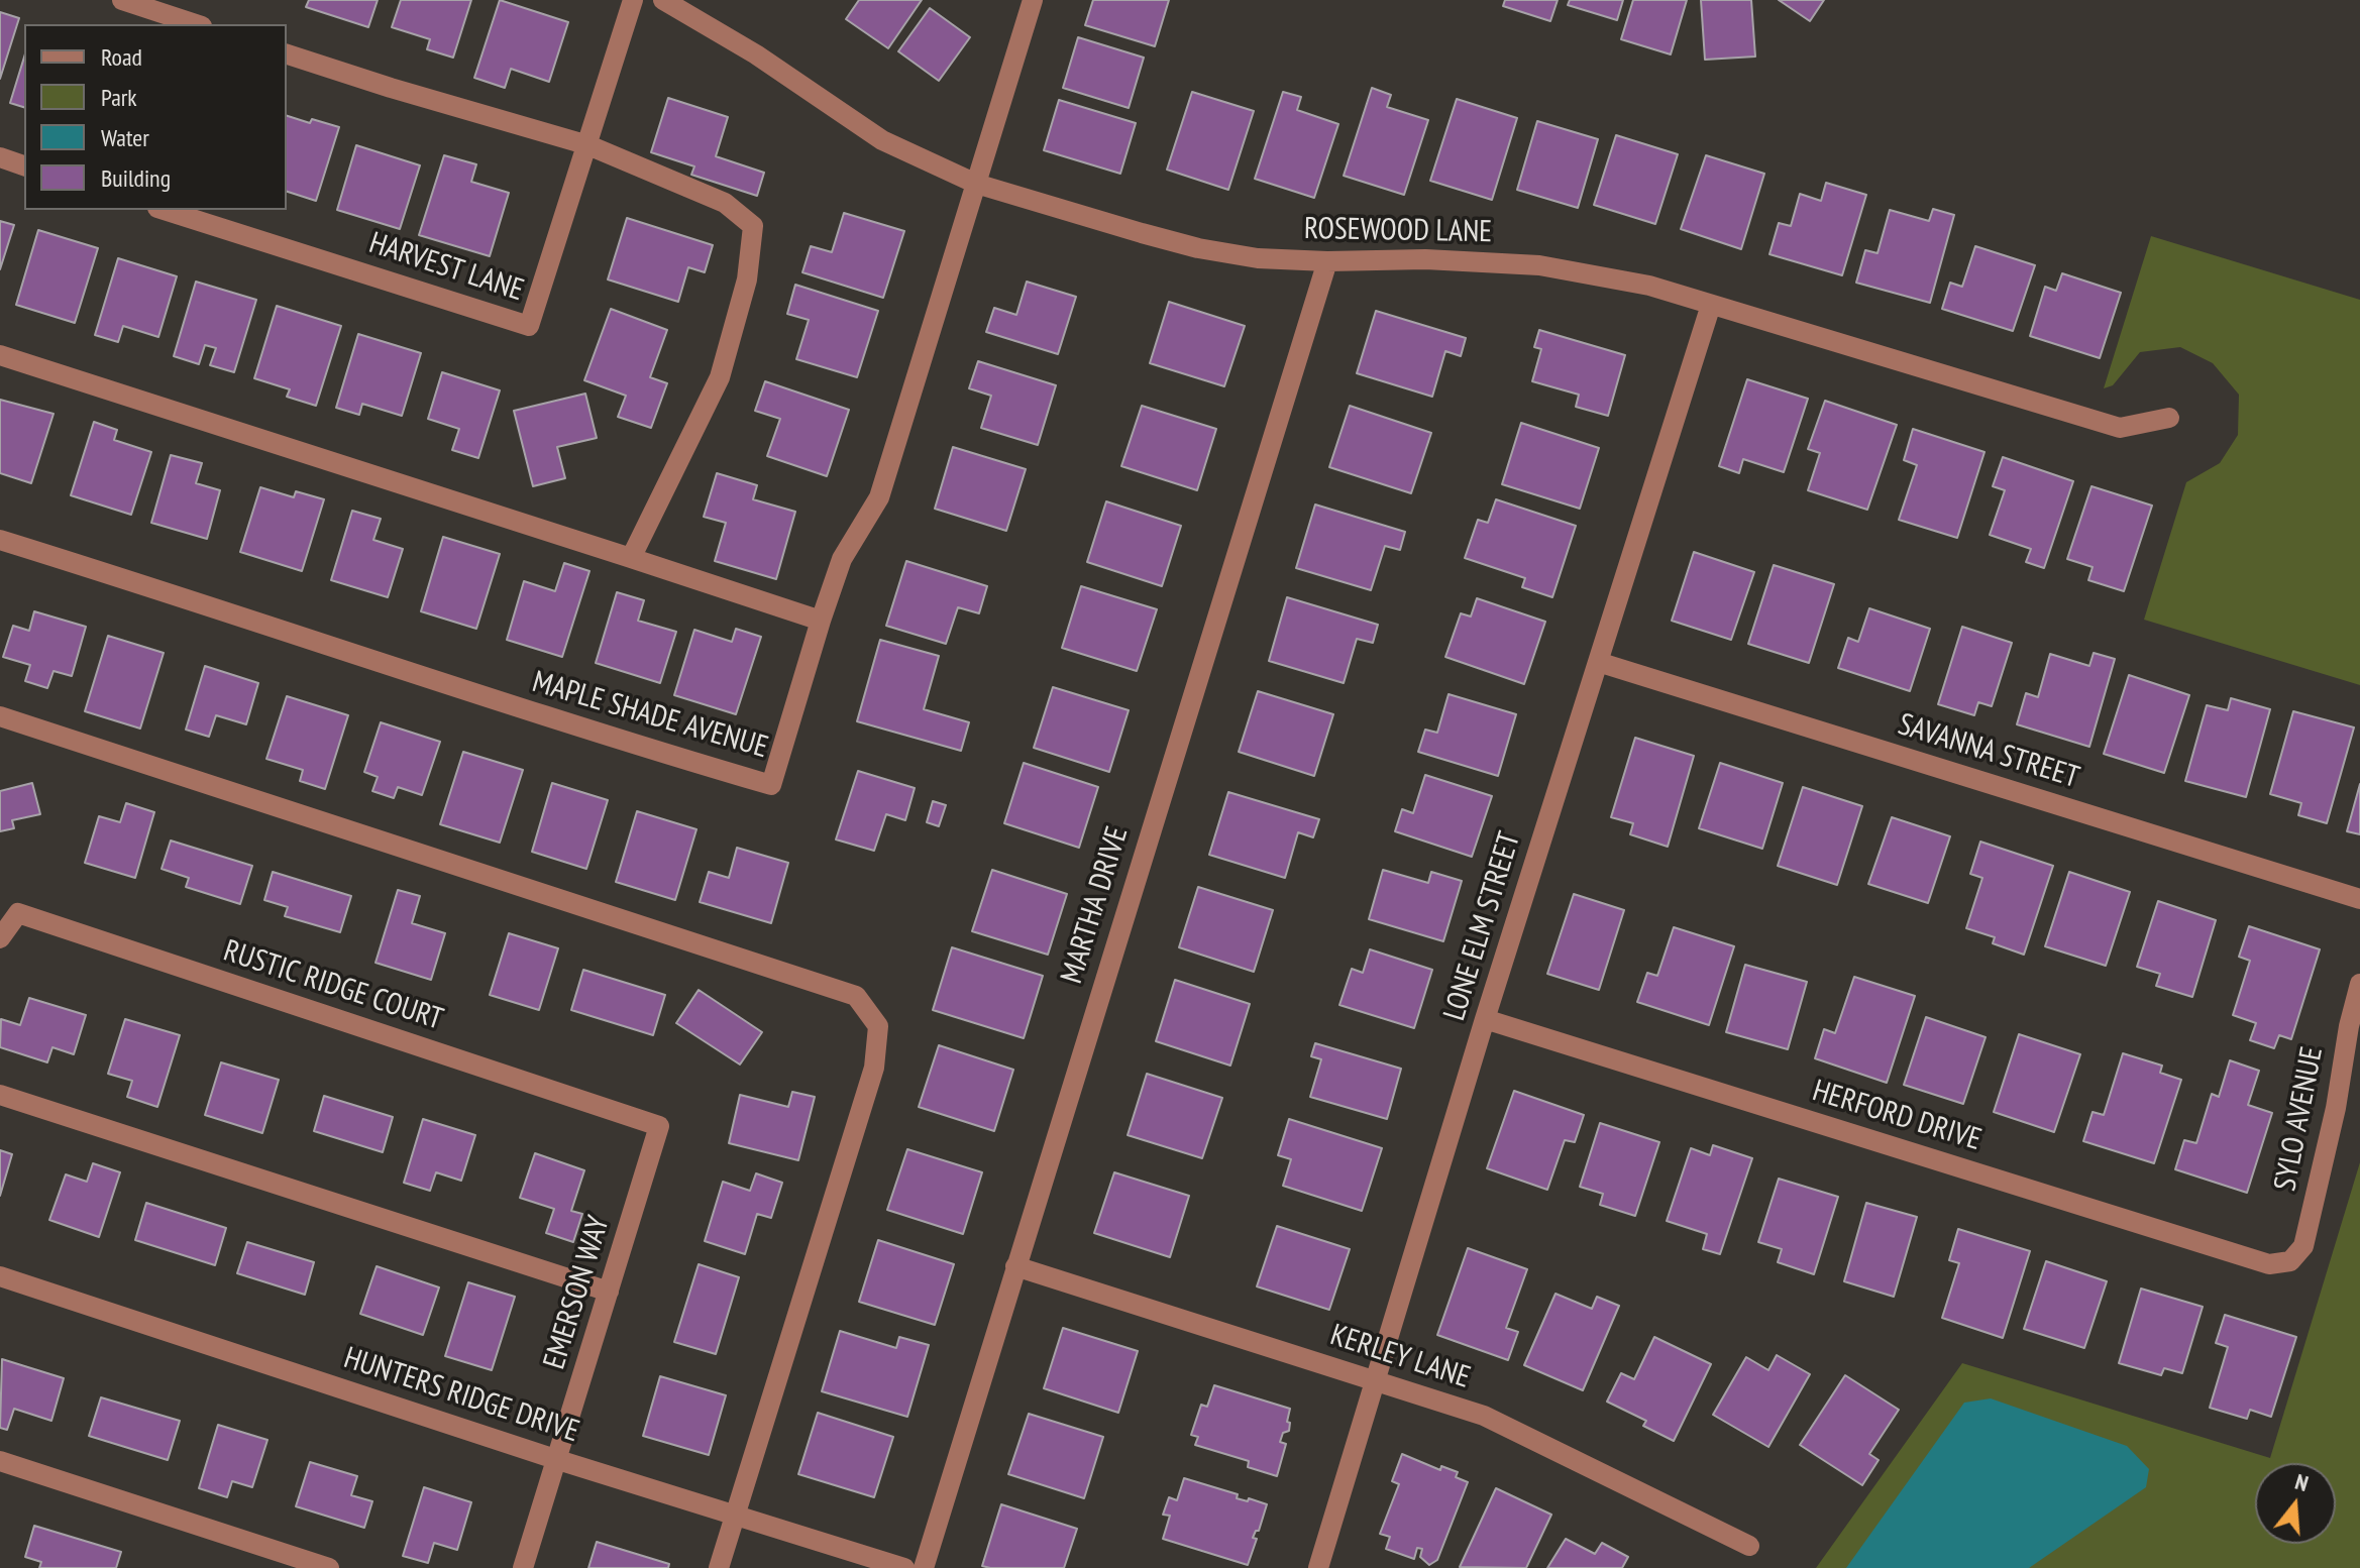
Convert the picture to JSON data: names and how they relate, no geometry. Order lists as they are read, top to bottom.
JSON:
{
  "streets": {
    "street": [
      "ROSEWOOD LANE",
      "HARVEST LANE",
      "MAPLE SHADE AVENUE",
      "SAVANNA STREET",
      "MARTHA DRIVE",
      "LONE ELM STREET",
      "RUSTIC RIDGE COURT",
      "HERFORD DRIVE",
      "SYLO AVENUE",
      "EMERSON WAY",
      "KERLEY LANE",
      "HUNTERS RIDGE DRIVE"
    ]
  },
  "crossings": [
    ["ROSEWOOD LANE", "MAPLE SHADE AVENUE"],
    ["ROSEWOOD LANE", "MARTHA DRIVE"],
    ["ROSEWOOD LANE", "LONE ELM STREET"],
    ["SAVANNA STREET", "LONE ELM STREET"],
    ["MARTHA DRIVE", "KERLEY LANE"],
    ["LONE ELM STREET", "HERFORD DRIVE"],
    ["LONE ELM STREET", "KERLEY LANE"],
    ["RUSTIC RIDGE COURT", "EMERSON WAY"],
    ["HERFORD DRIVE", "SYLO AVENUE"],
    ["EMERSON WAY", "HUNTERS RIDGE DRIVE"]
  ],
  "legend": [
    "Road",
    "Park",
    "Water",
    "Building"
  ],
  "north": "top"
}
